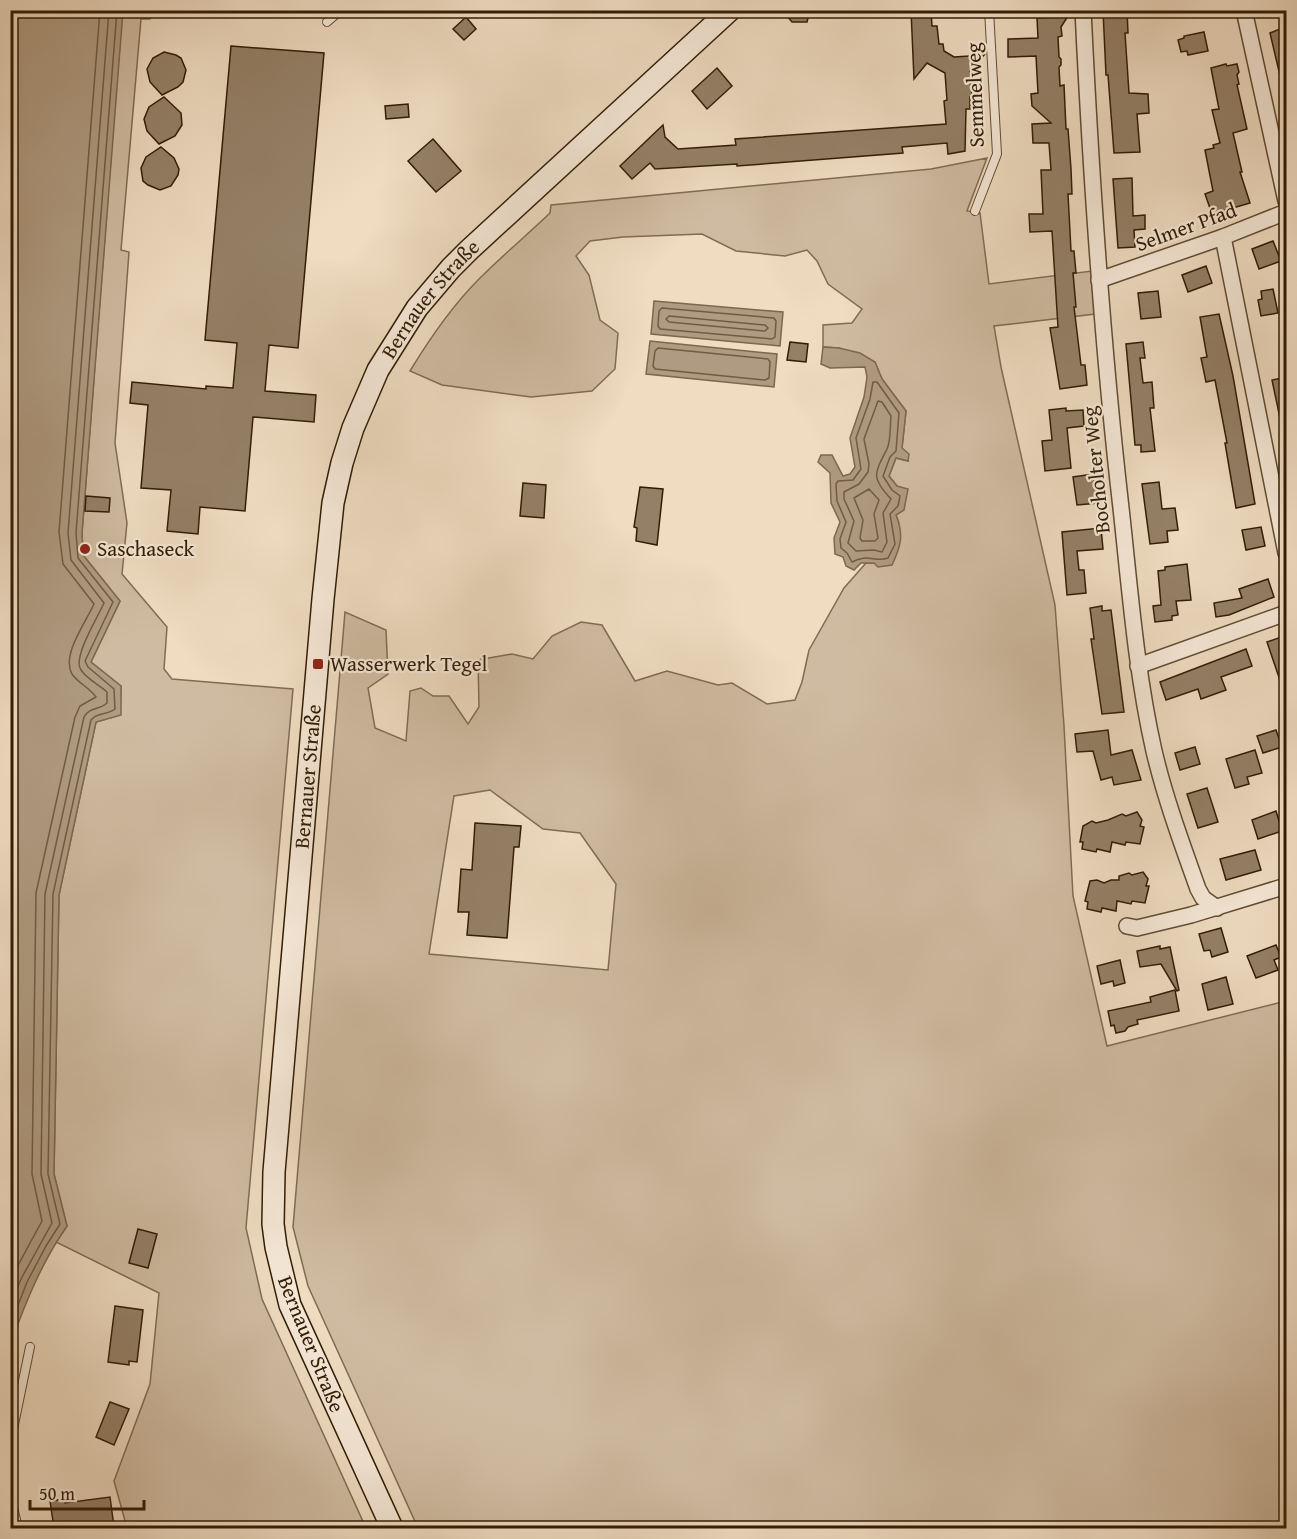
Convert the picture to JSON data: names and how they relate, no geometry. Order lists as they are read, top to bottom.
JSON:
{
  "streets": {
    "main road": ["Bernauer Straße"],
    "street": ["Selmer Pfad", "Bocholter Weg"],
    "lane": ["Semmelweg"]
  },
  "crossings": [
    ["Selmer Pfad", "Bocholter Weg"]
  ],
  "places": {
    "other": ["Saschaseck"],
    "transit": ["Wasserwerk Tegel"]
  },
  "scale_bar": "50 m"
}
